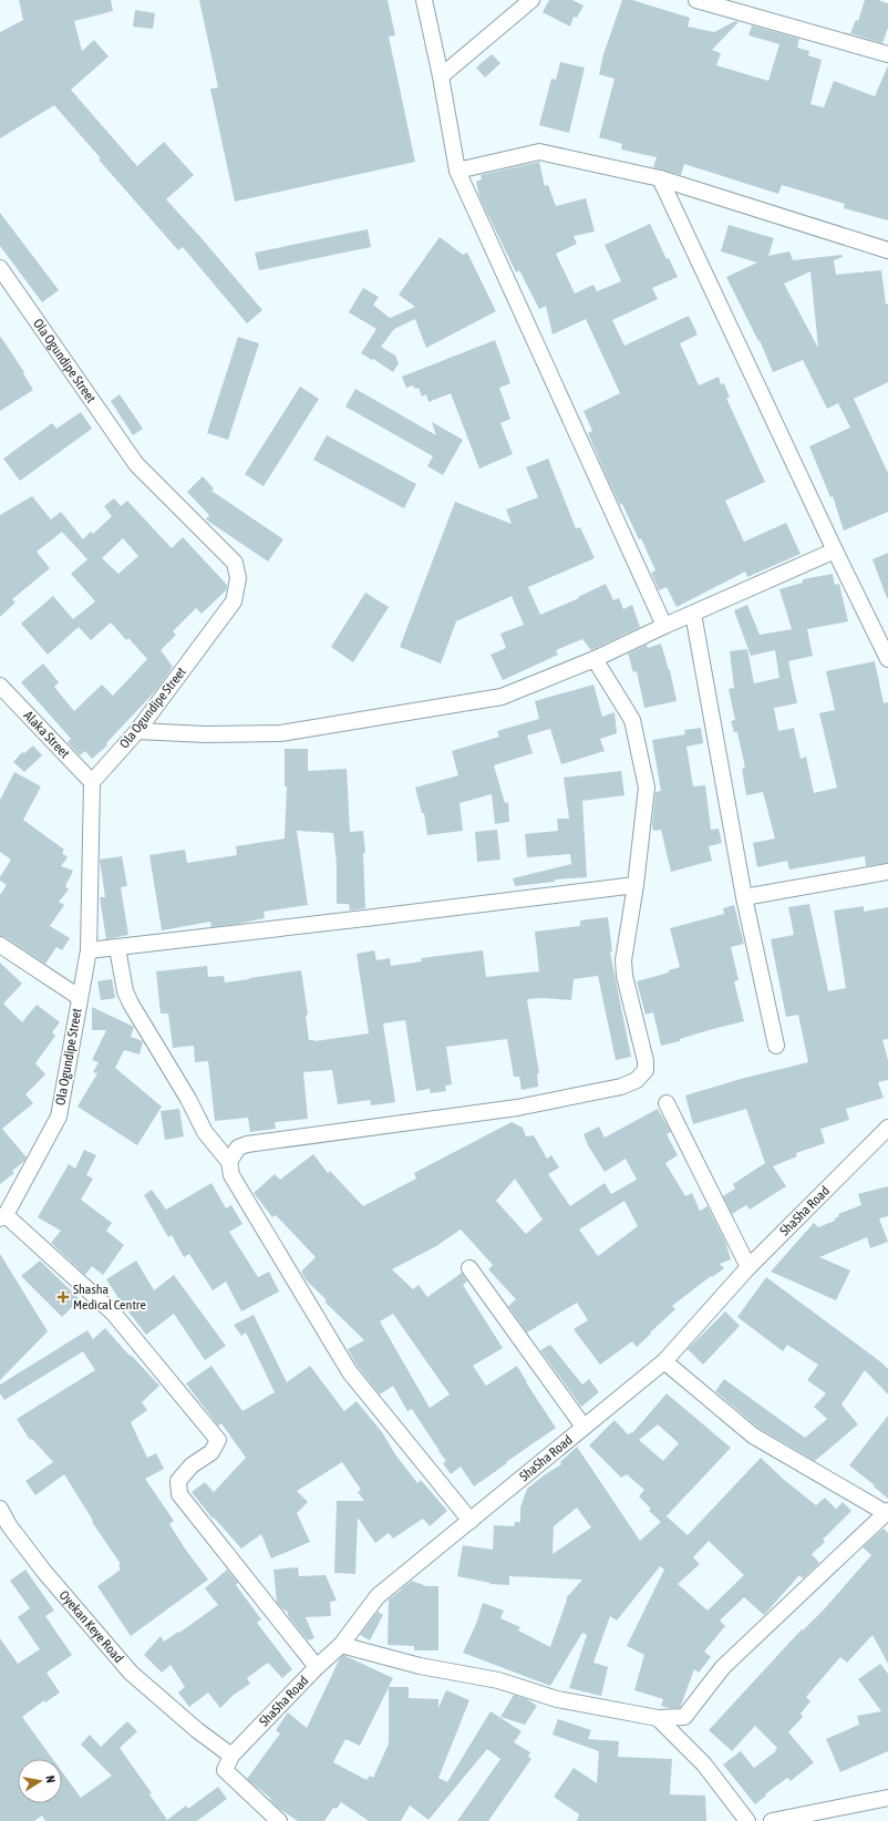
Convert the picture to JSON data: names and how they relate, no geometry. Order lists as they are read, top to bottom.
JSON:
{
  "streets": {
    "street": [
      "Ola Ogundipe Street",
      "Alaka Street",
      "ShaSha Road",
      "Oyekan Keye Road"
    ]
  },
  "crossings": [
    ["Ola Ogundipe Street", "Alaka Street"],
    ["ShaSha Road", "Oyekan Keye Road"]
  ],
  "places": {
    "health": ["Shasha Medical Centre"]
  },
  "north": "right"
}
